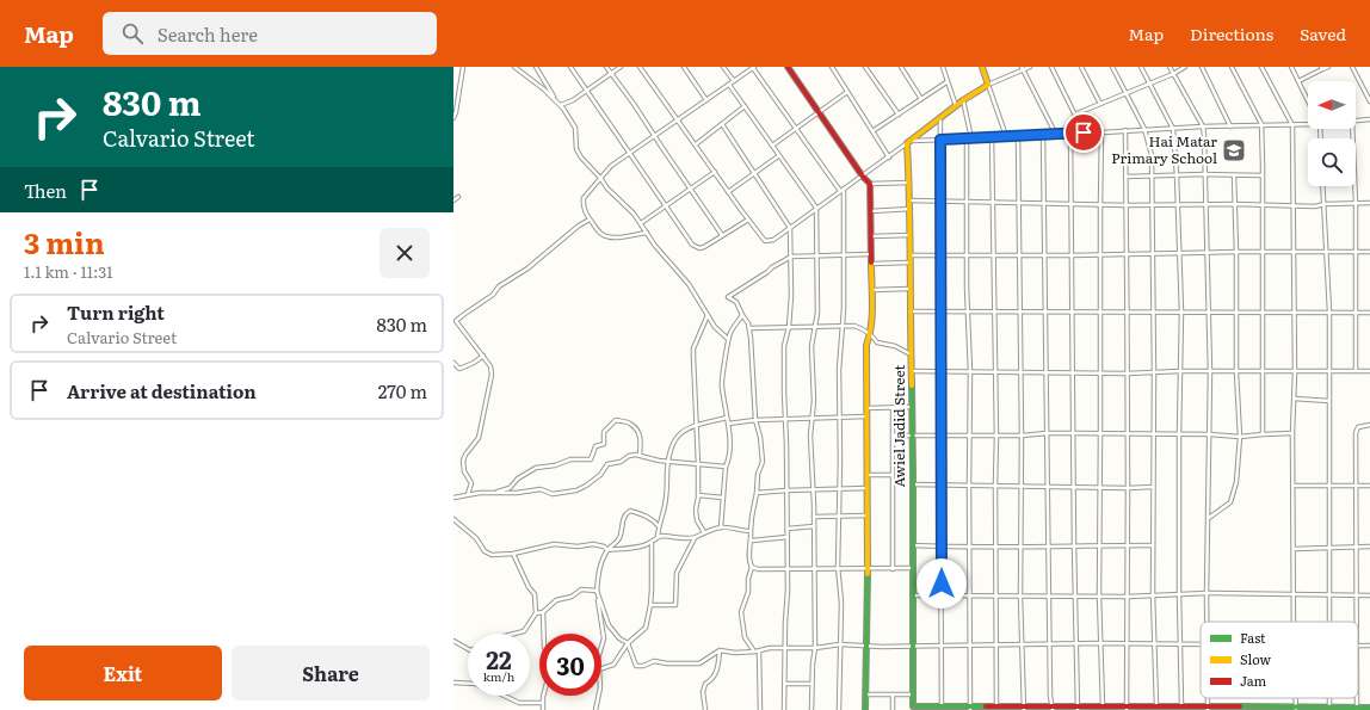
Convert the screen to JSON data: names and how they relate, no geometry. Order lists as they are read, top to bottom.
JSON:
{
  "streets": {
    "street": ["Awiel Jadid Street"]
  },
  "places": {
    "school or university": ["Hai Matar Primary School"]
  },
  "legend": ["Fast", "Slow", "Jam"],
  "north": "left",
  "page": {
    "header": "Map",
    "search": "Search here",
    "nav": ["Map", "Directions", "Saved"],
    "turn": ["830 m", "Calvario Street"],
    "then": "Then",
    "heading": ["3 min", "1.1 km · 11:31"],
    "list": [
      {
        "name": "Turn right",
        "note": "Calvario Street",
        "value": "830 m"
      },
      {
        "name": "Arrive at destination",
        "value": "270 m"
      }
    ],
    "speed": "22 km/h",
    "limit": "30",
    "buttons": ["Exit", "Share"]
  }
}
